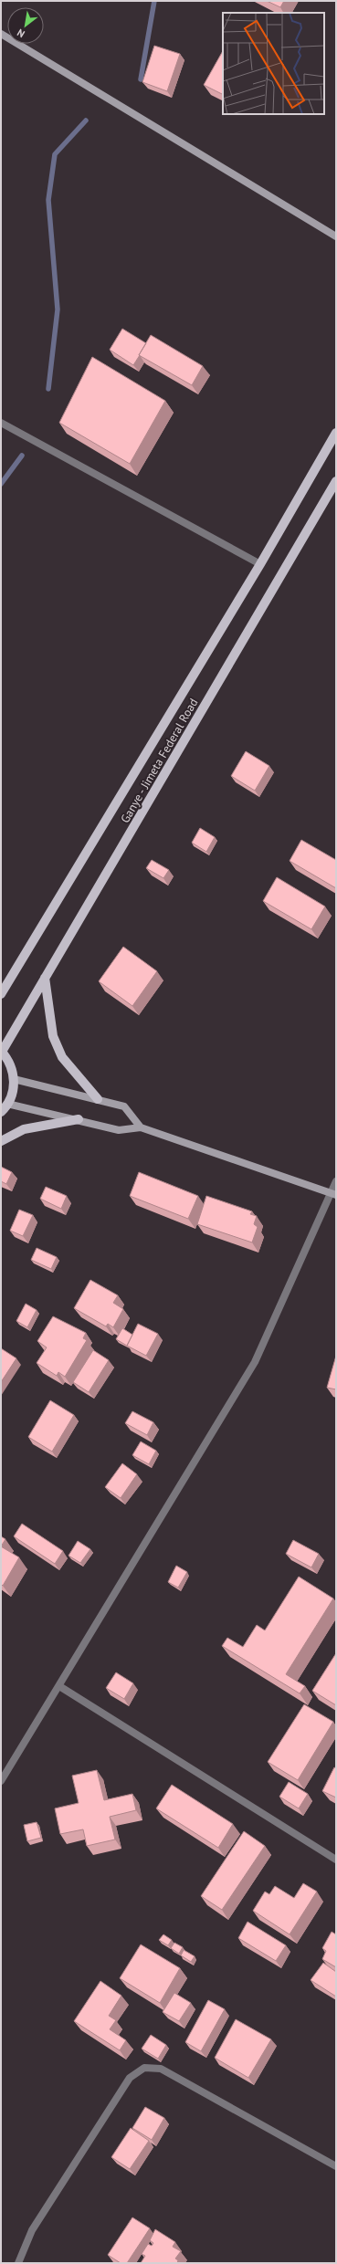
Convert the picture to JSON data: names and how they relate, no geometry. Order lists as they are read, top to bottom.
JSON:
{
  "streets": {
    "main road": ["Ganye - Jimeta Federal Road"]
  },
  "north": "bottom left"
}
